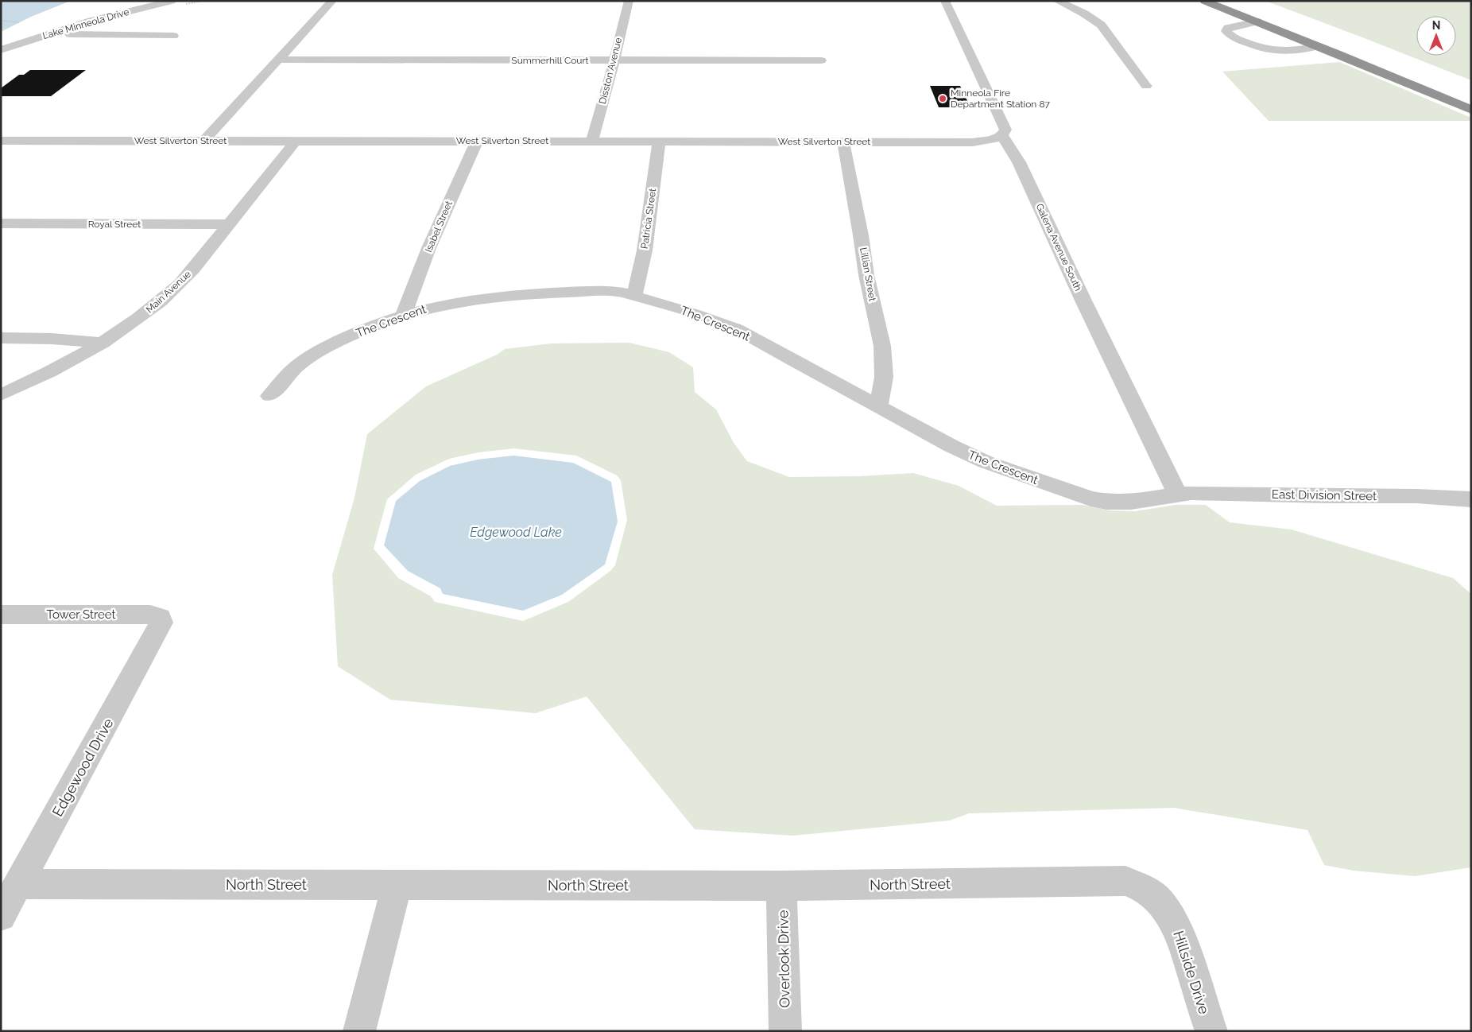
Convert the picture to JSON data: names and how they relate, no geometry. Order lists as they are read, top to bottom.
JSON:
{
  "streets": {
    "street": [
      "Lake Minneola Drive",
      "Summerhill Court",
      "Disston Avenue",
      "West Silverton Street",
      "Patricia Street",
      "Royal Street",
      "Isabel Street",
      "Galena Avenue South",
      "Lillian Street",
      "Main Avenue",
      "The Crescent",
      "East Division Street",
      "Tower Street",
      "Edgewood Drive",
      "North Street",
      "Overlook Drive",
      "Hillside Drive"
    ]
  },
  "crossings": [
    ["Summerhill Court", "Disston Avenue"],
    ["Disston Avenue", "West Silverton Street"],
    ["West Silverton Street", "Patricia Street"],
    ["West Silverton Street", "Isabel Street"],
    ["West Silverton Street", "Galena Avenue South"],
    ["West Silverton Street", "Lillian Street"],
    ["West Silverton Street", "Main Avenue"],
    ["Patricia Street", "The Crescent"],
    ["Royal Street", "Main Avenue"],
    ["Isabel Street", "The Crescent"],
    ["Galena Avenue South", "The Crescent"],
    ["Galena Avenue South", "East Division Street"],
    ["Lillian Street", "The Crescent"],
    ["The Crescent", "East Division Street"],
    ["Tower Street", "Edgewood Drive"],
    ["Edgewood Drive", "North Street"],
    ["North Street", "Overlook Drive"],
    ["North Street", "Hillside Drive"]
  ],
  "water": ["Edgewood Lake"],
  "places": ["Minneola Fire Department Station 87"],
  "north": "top"
}
